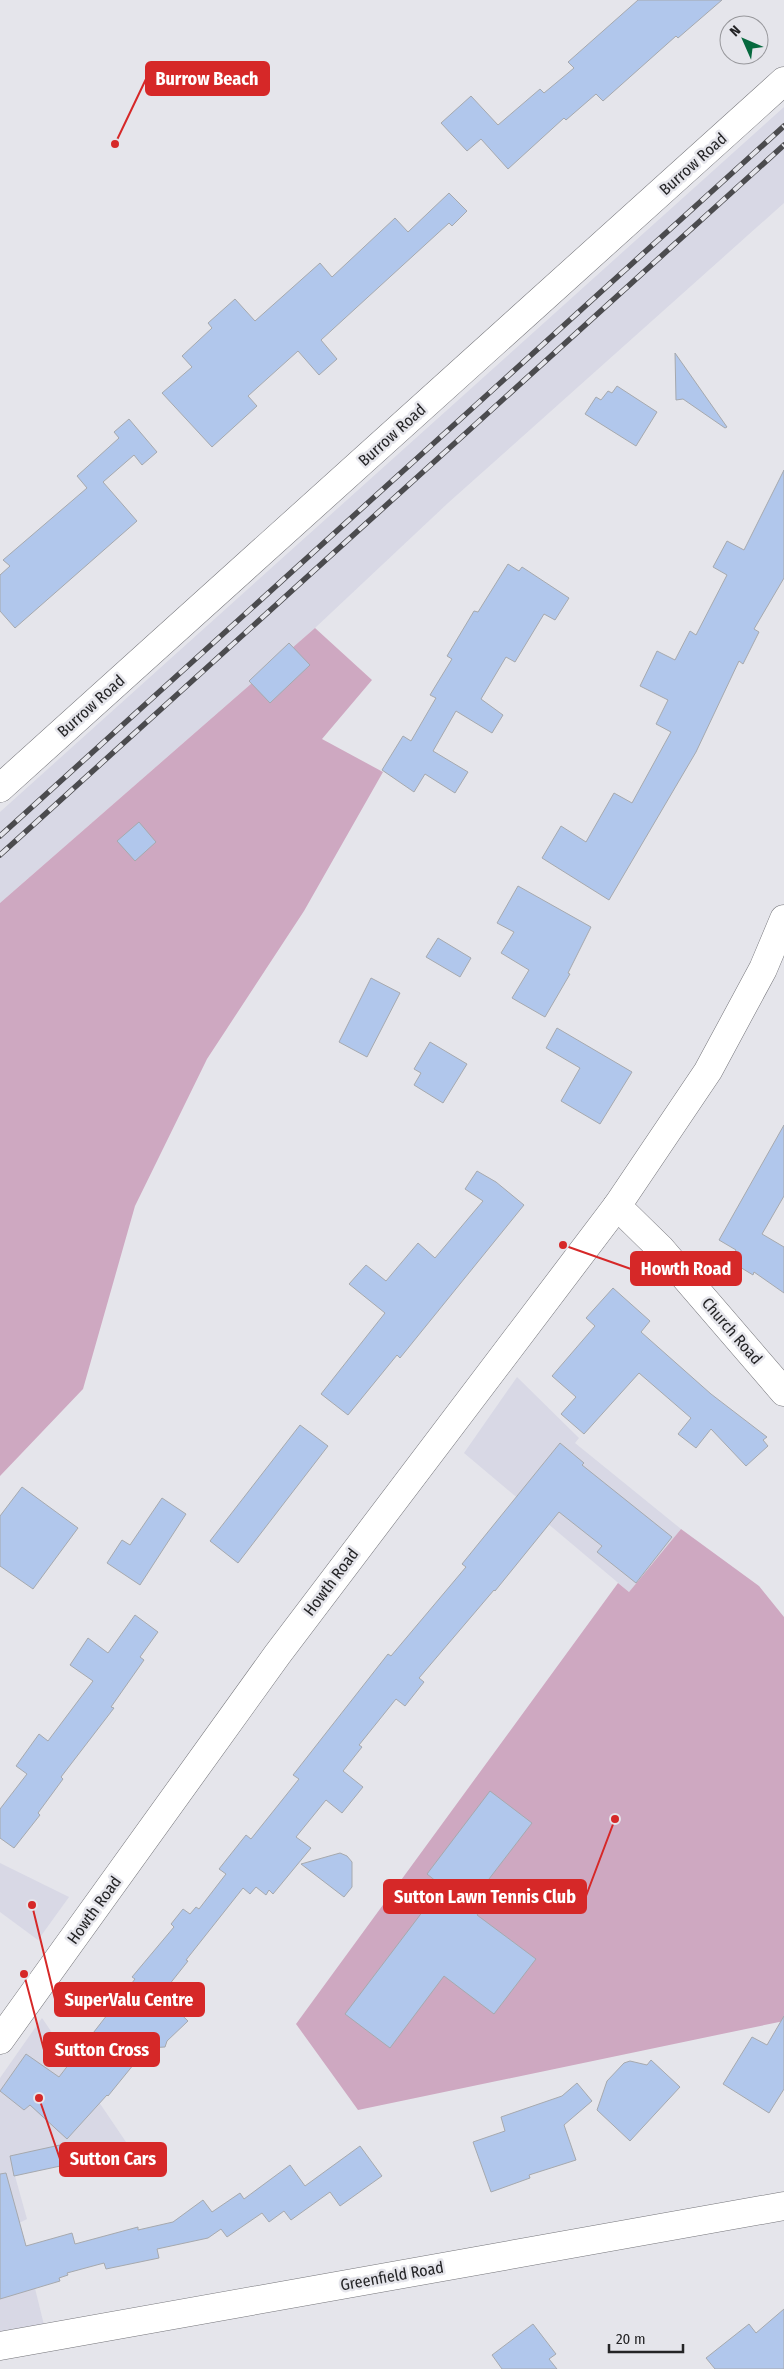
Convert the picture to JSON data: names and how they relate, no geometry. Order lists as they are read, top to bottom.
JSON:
{
  "streets": {
    "main road": [
      "Burrow Road",
      "Church Road",
      "Howth Road",
      "Greenfield Road"
    ]
  },
  "crossings": [
    ["Church Road", "Howth Road"]
  ],
  "places": [
    "Burrow Beach",
    "Howth Road",
    "Sutton Lawn Tennis Club",
    "SuperValu Centre",
    "Sutton Cross",
    "Sutton Cars"
  ],
  "scale_bar": "20 m",
  "north": "top left"
}
